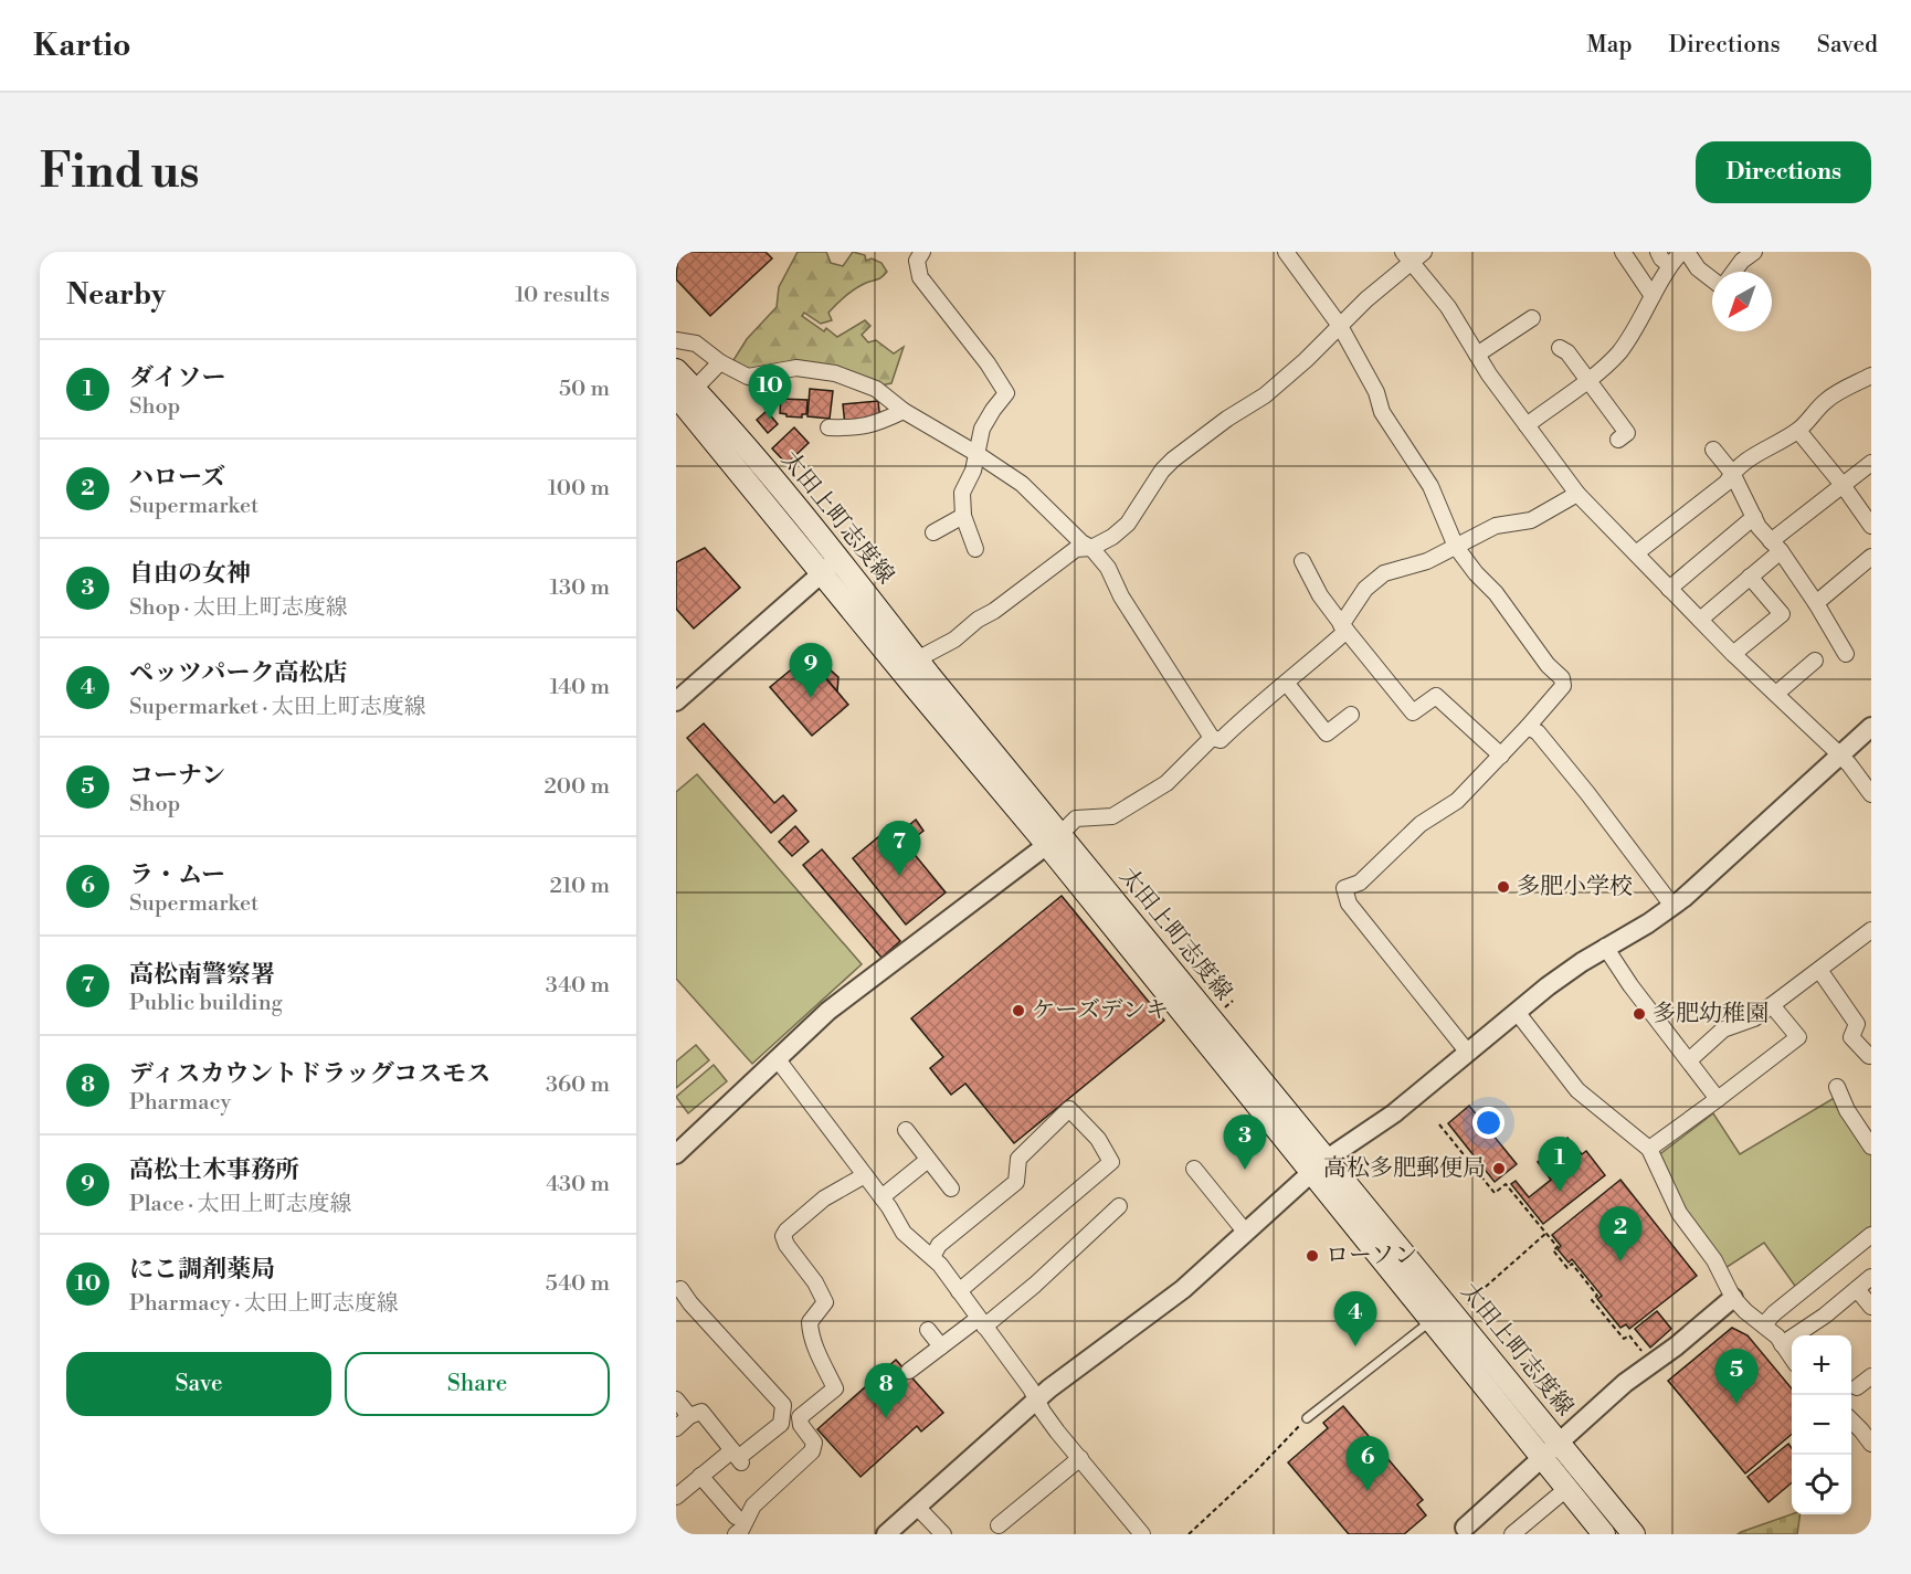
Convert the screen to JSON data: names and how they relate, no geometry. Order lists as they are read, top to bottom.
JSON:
{
  "streets": {
    "main road": ["太田上町志度線"]
  },
  "places": [
    "多肥小学校",
    "ケーズデンキ",
    "多肥幼稚園",
    "高松多肥郵便局",
    "ローソン"
  ],
  "north": "bottom left",
  "page": {
    "header": "Kartio",
    "nav": ["Map", "Directions", "Saved"],
    "buttons": [
      "Directions",
      ["Save", "Share"]
    ],
    "title": "Find us",
    "heading": ["Nearby", "10 results"],
    "list": [
      {
        "mark": "1",
        "name": "ダイソー",
        "note": "Shop",
        "value": "50 m"
      },
      {
        "mark": "2",
        "name": "ハローズ",
        "note": "Supermarket",
        "value": "100 m"
      },
      {
        "mark": "3",
        "name": "自由の女神",
        "note": "Shop · 太田上町志度線",
        "value": "130 m"
      },
      {
        "mark": "4",
        "name": "ペッツパーク高松店",
        "note": "Supermarket · 太田上町志度線",
        "value": "140 m"
      },
      {
        "mark": "5",
        "name": "コーナン",
        "note": "Shop",
        "value": "200 m"
      },
      {
        "mark": "6",
        "name": "ラ・ムー",
        "note": "Supermarket",
        "value": "210 m"
      },
      {
        "mark": "7",
        "name": "高松南警察署",
        "note": "Public building",
        "value": "340 m"
      },
      {
        "mark": "8",
        "name": "ディスカウントドラッグコスモス",
        "note": "Pharmacy",
        "value": "360 m"
      },
      {
        "mark": "9",
        "name": "高松土木事務所",
        "note": "Place · 太田上町志度線",
        "value": "430 m"
      },
      {
        "mark": "10",
        "name": "にこ調剤薬局",
        "note": "Pharmacy · 太田上町志度線",
        "value": "540 m"
      }
    ],
    "pins": [
      "10",
      "9",
      "7",
      "3",
      "1",
      "2",
      "4",
      "5",
      "8",
      "6"
    ],
    "map_buttons": ["+", "−"]
  }
}
